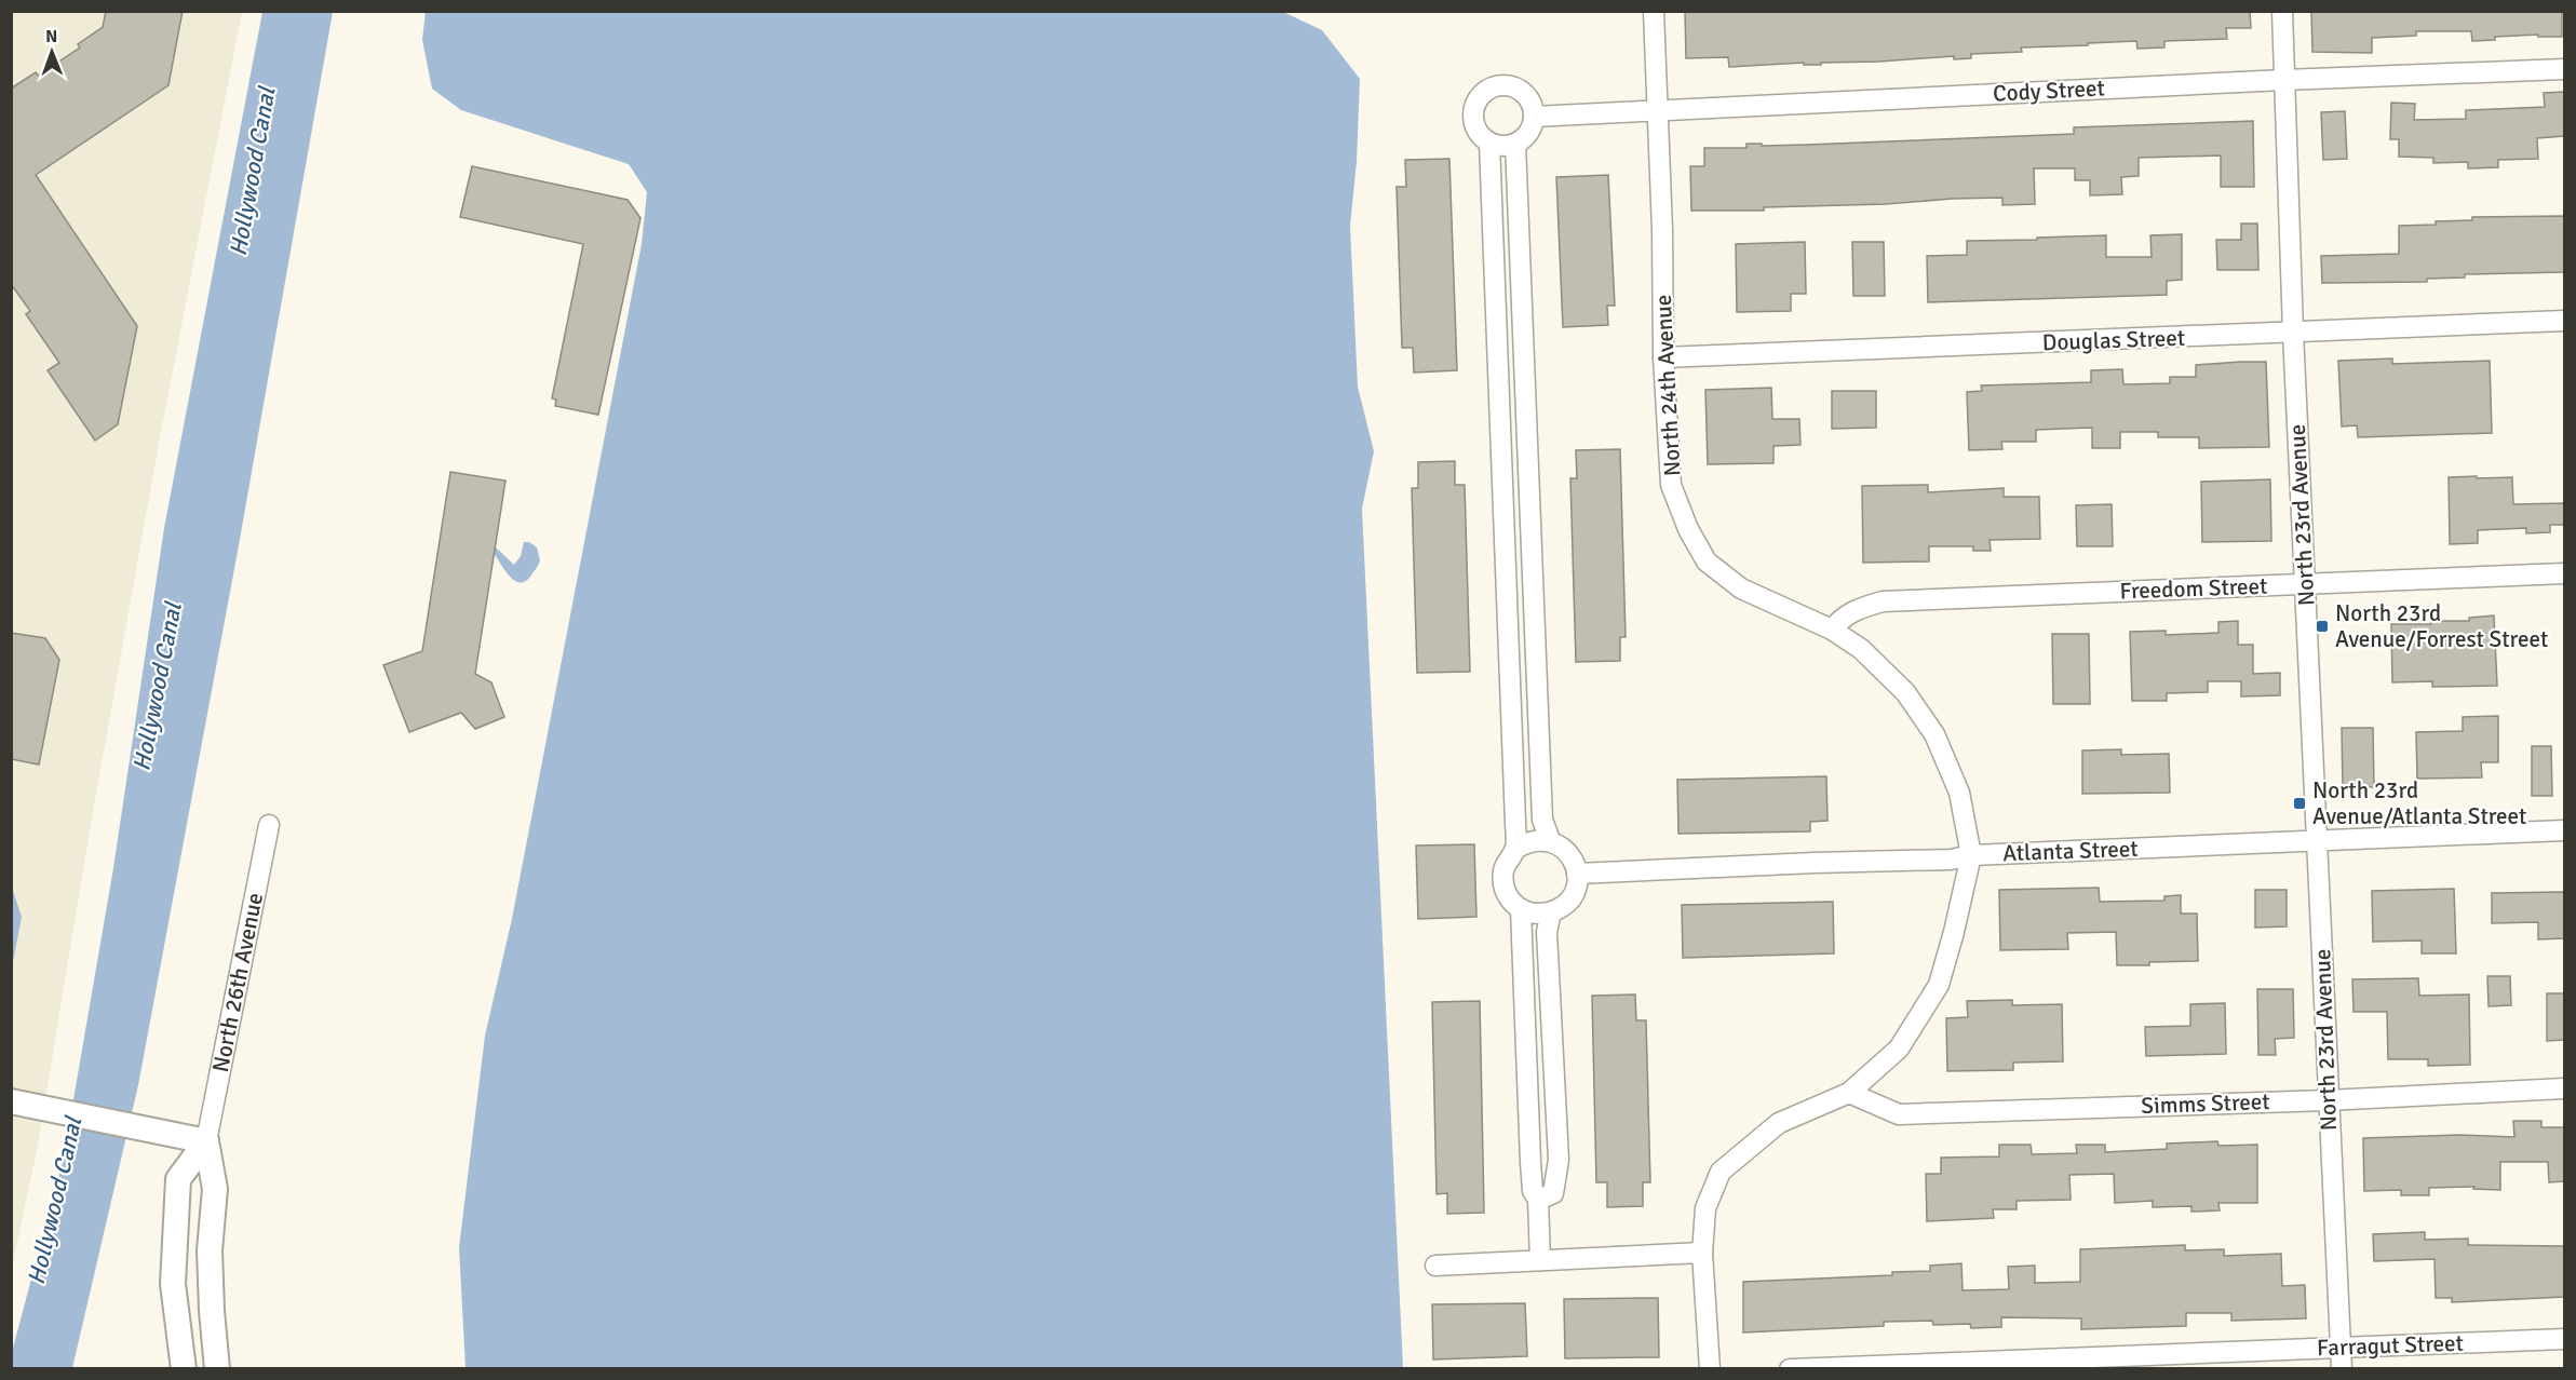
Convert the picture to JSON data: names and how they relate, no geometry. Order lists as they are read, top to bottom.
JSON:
{
  "streets": {
    "street": [
      "Cody Street",
      "Douglas Street",
      "North 24th Avenue",
      "North 23rd Avenue",
      "Freedom Street",
      "Atlanta Street",
      "North 26th Avenue",
      "Simms Street",
      "Farragut Street"
    ]
  },
  "crossings": [
    ["Cody Street", "North 24th Avenue"],
    ["Cody Street", "North 23rd Avenue"],
    ["Douglas Street", "North 24th Avenue"],
    ["Douglas Street", "North 23rd Avenue"],
    ["North 24th Avenue", "Freedom Street"],
    ["North 24th Avenue", "Atlanta Street"],
    ["North 24th Avenue", "Simms Street"],
    ["North 23rd Avenue", "Freedom Street"],
    ["North 23rd Avenue", "Atlanta Street"],
    ["North 23rd Avenue", "Simms Street"],
    ["North 23rd Avenue", "Farragut Street"]
  ],
  "water": ["Hollywood Canal"],
  "places": {
    "transit": ["North 23rd Avenue/Forrest Street", "North 23rd Avenue/Atlanta Street"]
  },
  "north": "top"
}
